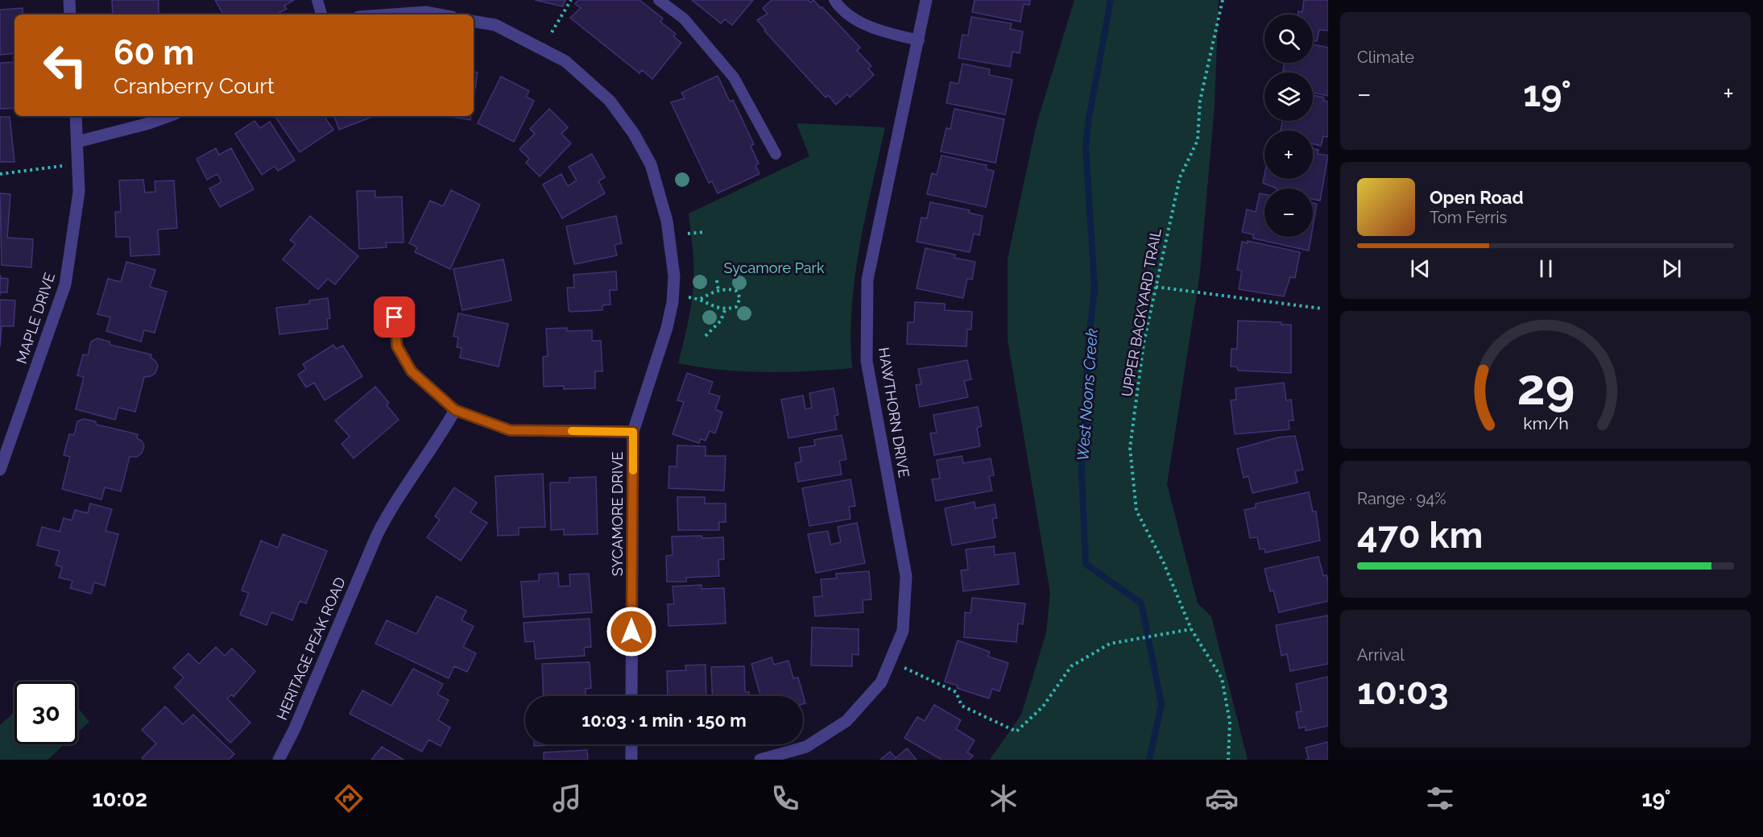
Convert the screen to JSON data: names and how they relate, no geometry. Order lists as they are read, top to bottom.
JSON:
{
  "streets": {
    "street": [
      "MAPLE DRIVE",
      "HAWTHORN DRIVE",
      "SYCAMORE DRIVE",
      "HERITAGE PEAK ROAD"
    ],
    "path": ["UPPER BACKYARD TRAIL"]
  },
  "water": ["West Noons Creek"],
  "parks": ["Sycamore Park"],
  "page": {
    "tile": [
      "Climate",
      ["Range · 94%", "470 km"],
      ["Arrival", "10:03"]
    ],
    "map_buttons": ["+", "−"],
    "turn": ["60 m", "Cranberry Court"],
    "heat": ["−", "19°", "+"],
    "song": ["Open Road", "Tom Ferris"],
    "limit": "30",
    "trip": "10:03 · 1 min · 150 m",
    "tabs": ["10:02", "19°"],
    "gauge": ["29", "km/h"]
  }
}
